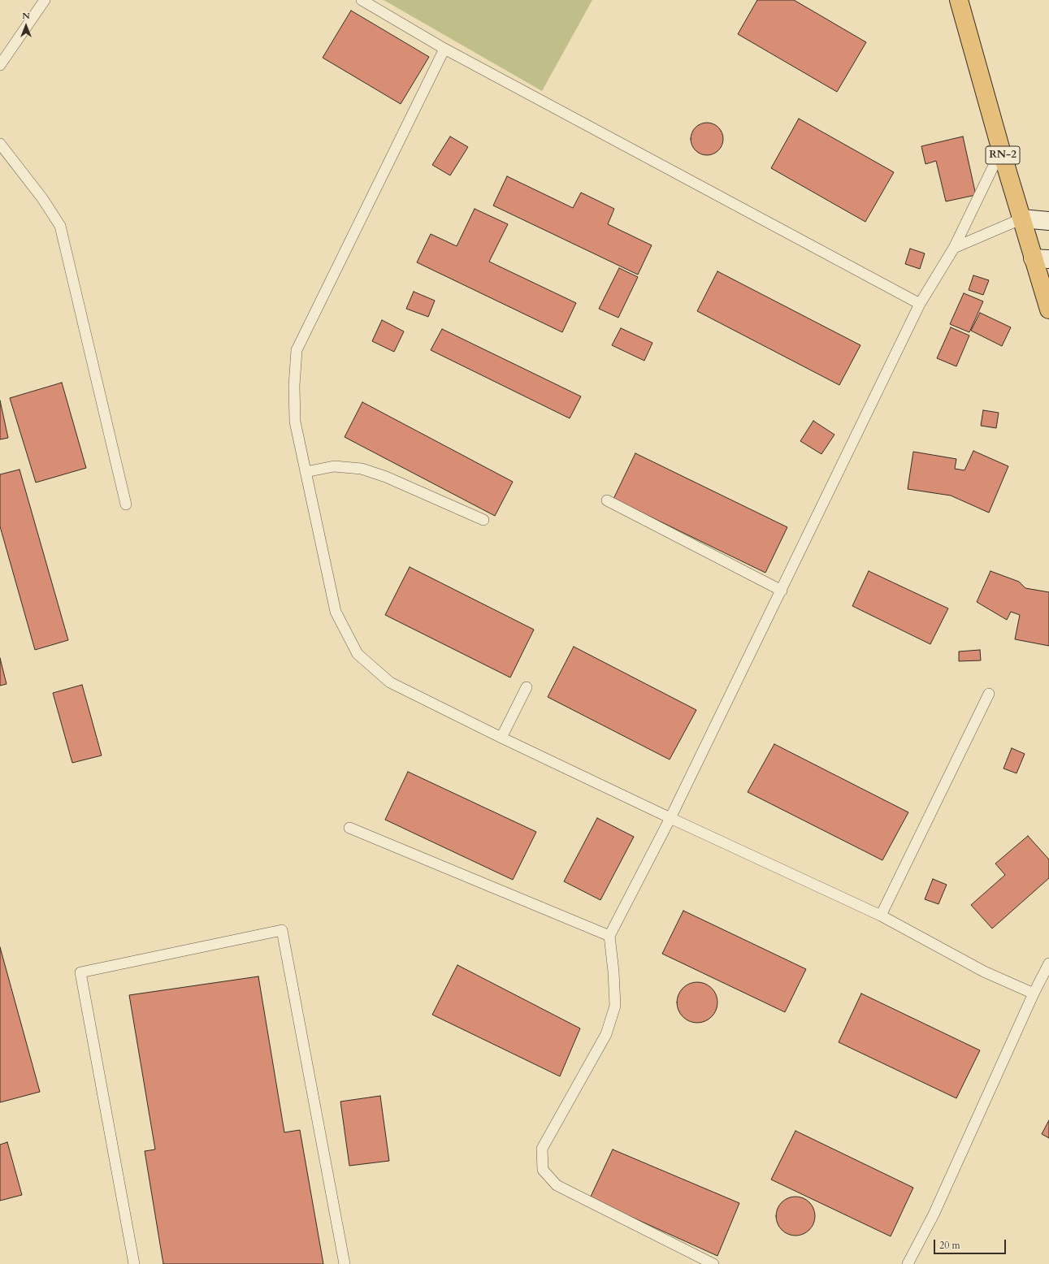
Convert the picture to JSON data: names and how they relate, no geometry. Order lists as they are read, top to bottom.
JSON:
{
  "streets": {
    "main road": ["RN-2"]
  },
  "scale_bar": "20 m",
  "north": "top"
}
